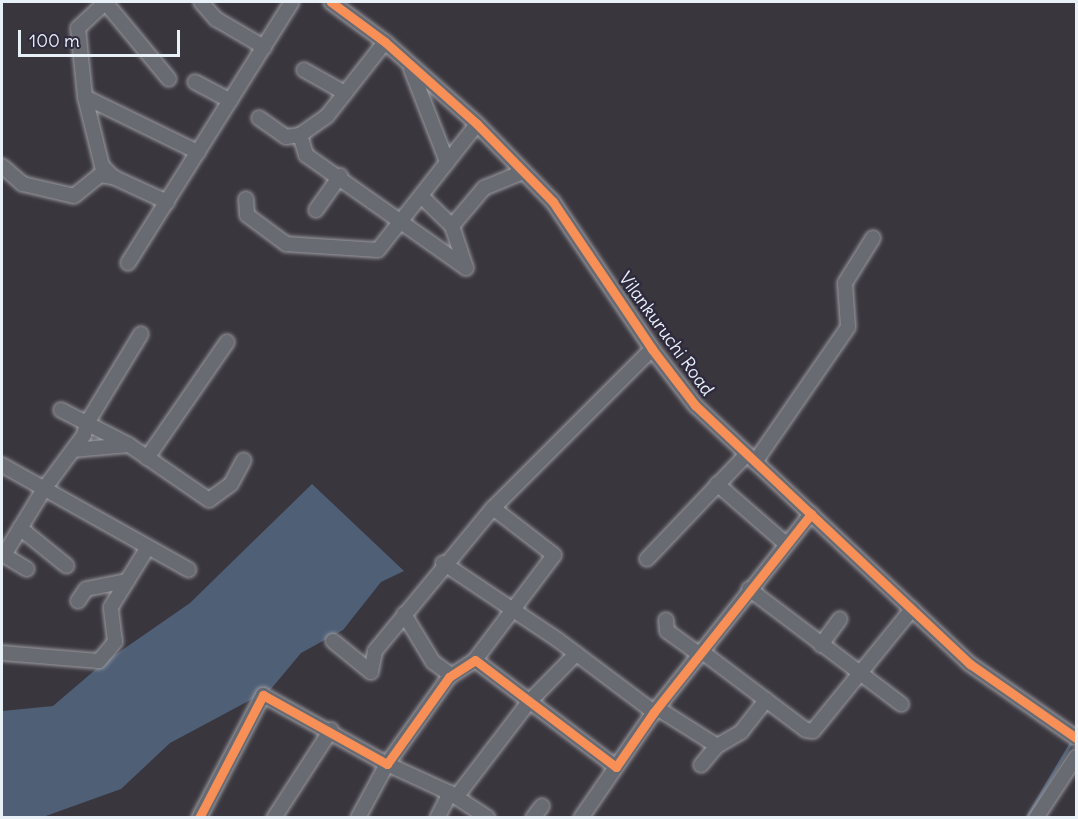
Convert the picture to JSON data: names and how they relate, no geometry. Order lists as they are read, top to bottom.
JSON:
{
  "streets": {
    "street": ["Vilankuruchi Road"]
  },
  "scale_bar": "100 m"
}
